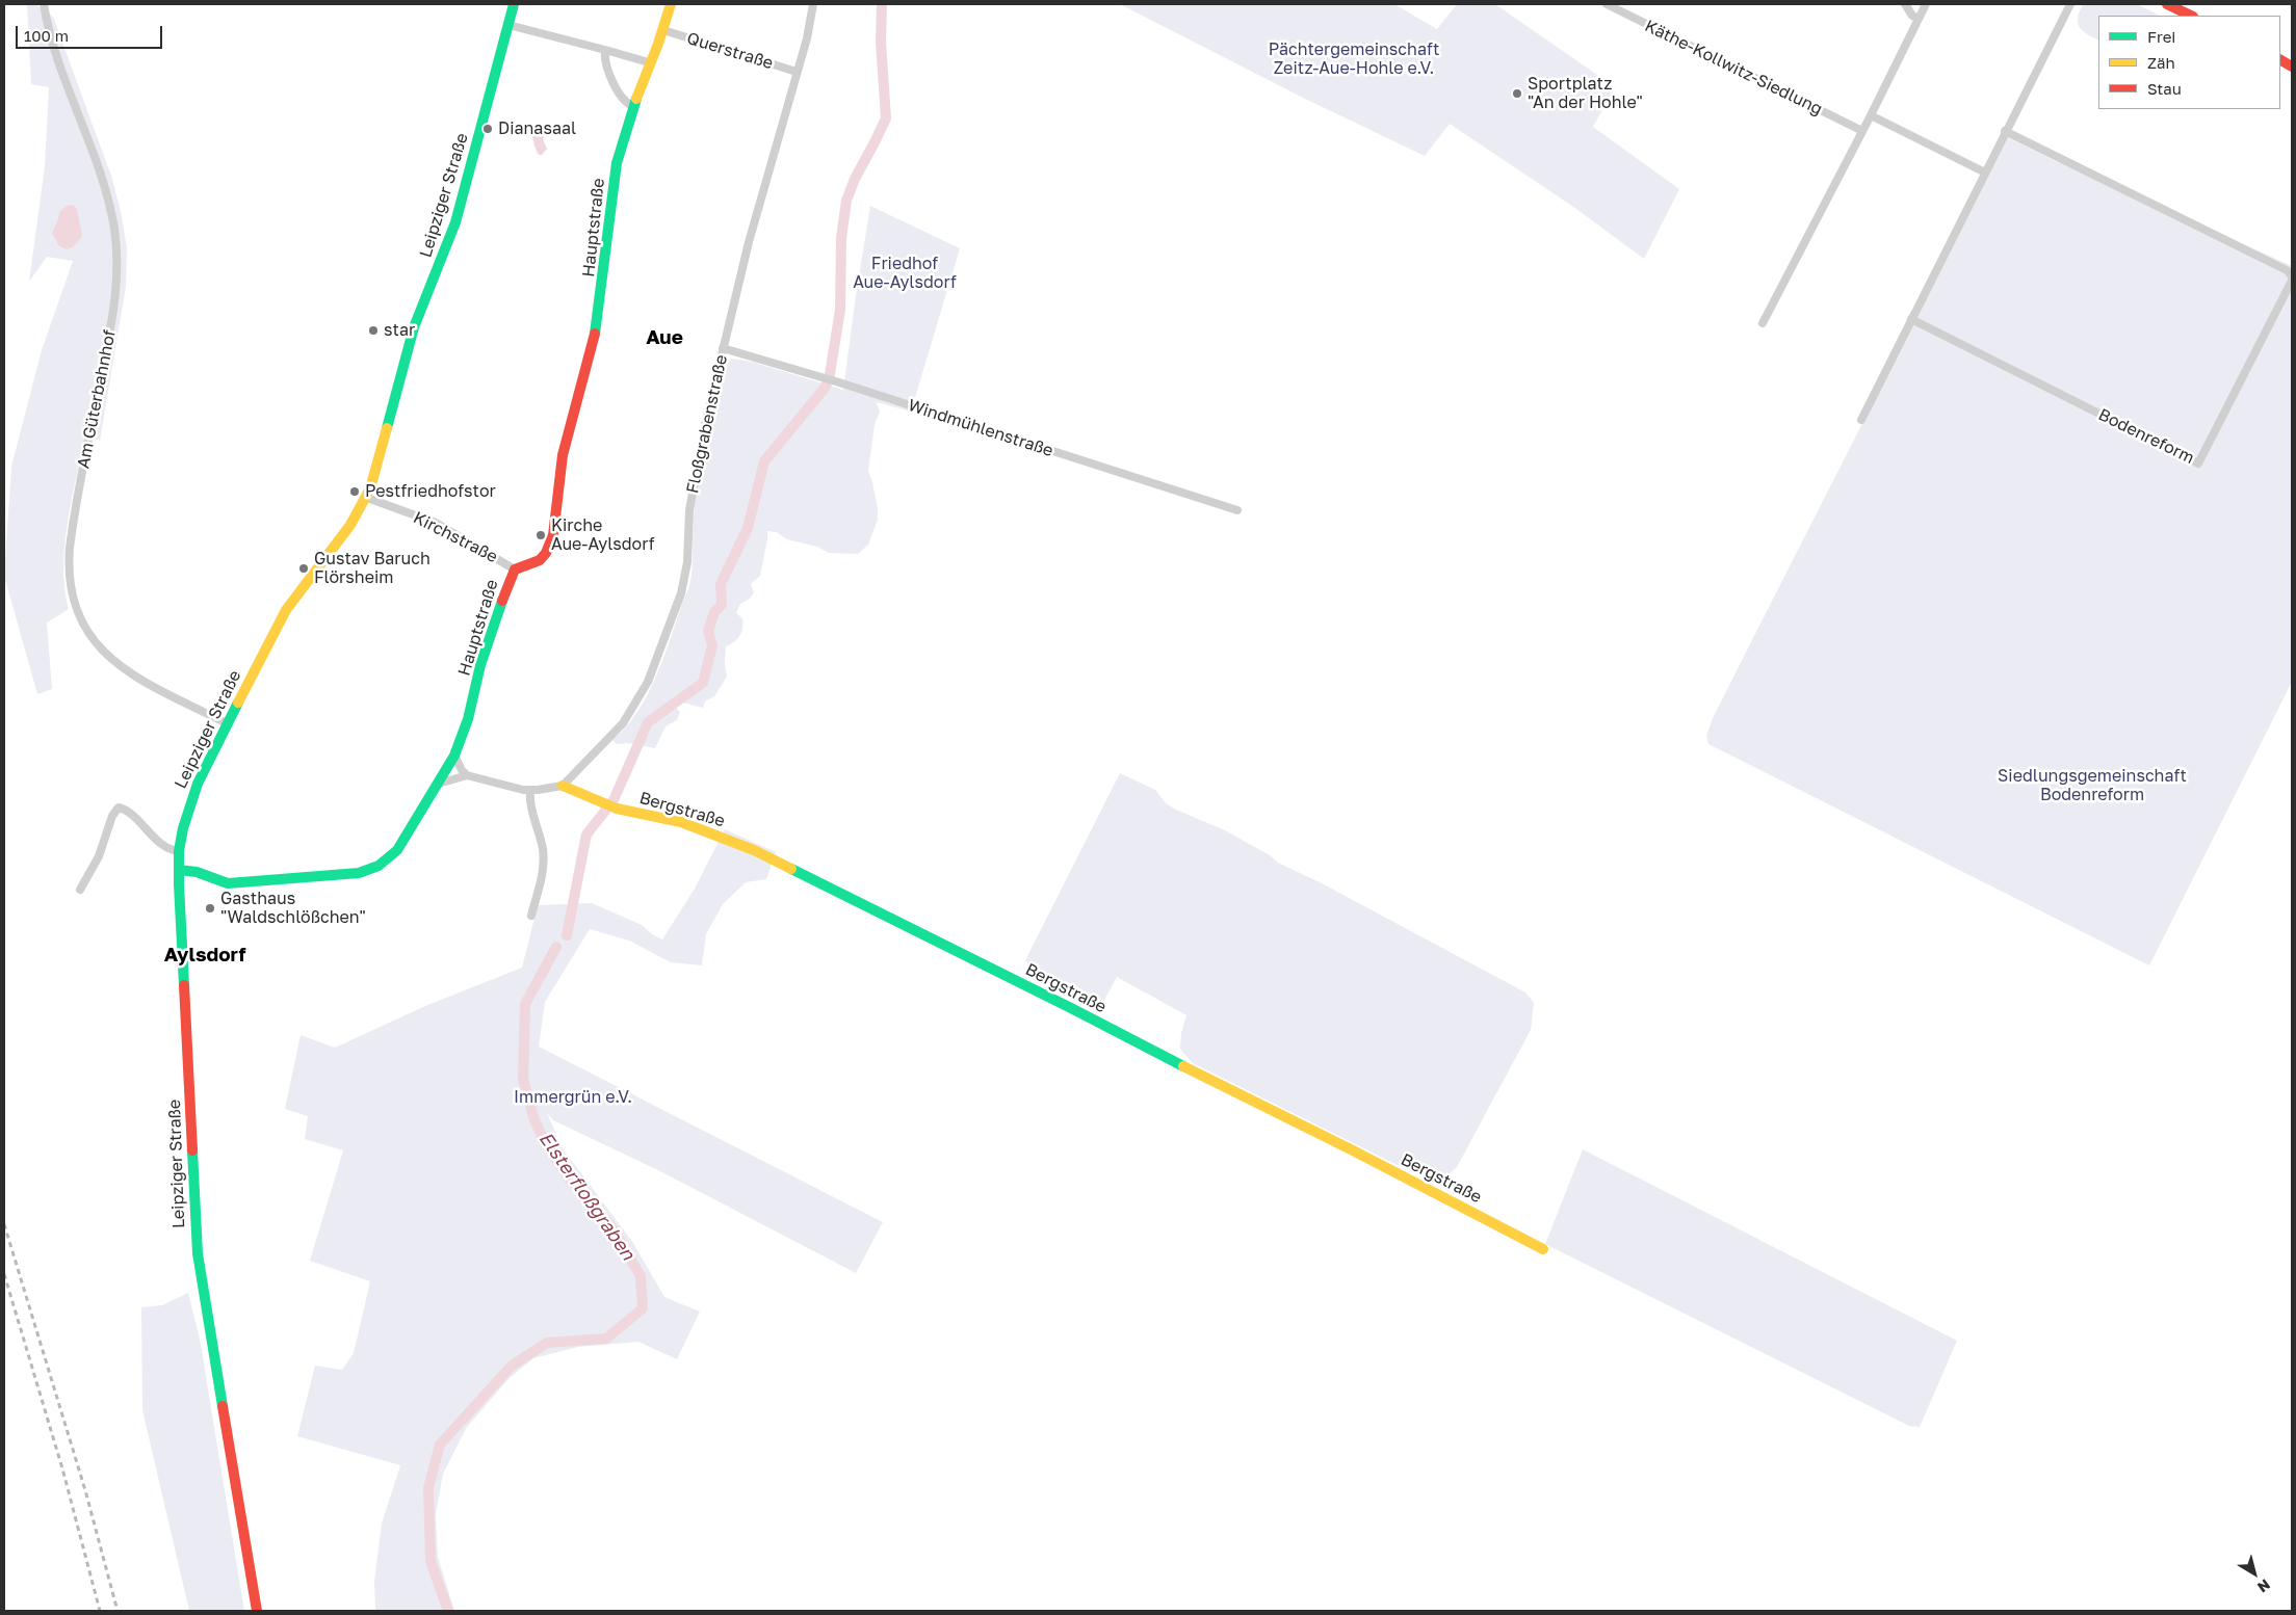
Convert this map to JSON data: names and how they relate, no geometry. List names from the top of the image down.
{
  "streets": {
    "street": [
      "Querstraße",
      "Käthe-Kollwitz-Siedlung",
      "Leipziger Straße",
      "Hauptstraße",
      "Am Güterbahnhof",
      "Floßgrabenstraße",
      "Windmühlenstraße",
      "Bodenreform",
      "Kirchstraße",
      "Bergstraße"
    ]
  },
  "crossings": [
    ["Querstraße", "Hauptstraße"],
    ["Querstraße", "Floßgrabenstraße"],
    ["Leipziger Straße", "Hauptstraße"],
    ["Leipziger Straße", "Am Güterbahnhof"],
    ["Leipziger Straße", "Kirchstraße"],
    ["Hauptstraße", "Kirchstraße"],
    ["Floßgrabenstraße", "Windmühlenstraße"],
    ["Floßgrabenstraße", "Bergstraße"]
  ],
  "districts": ["Aue", "Aylsdorf"],
  "water": ["Elsterfloßgraben"],
  "parks": [
    "Pächtergemeinschaft Zeitz-Aue-Hohle e.V.",
    "Friedhof Aue-Aylsdorf",
    "Siedlungsgemeinschaft Bodenreform",
    "Immergrün e.V."
  ],
  "places": [
    "Sportplatz \"An der Hohle\"",
    "Dianasaal",
    "star",
    "Pestfriedhofstor",
    "Kirche Aue-Aylsdorf",
    "Gustav Baruch Flörsheim",
    "Gasthaus \"Waldschlößchen\""
  ],
  "legend": ["Frei", "Zäh", "Stau"],
  "scale_bar": "100 m",
  "north": "bottom right"
}
